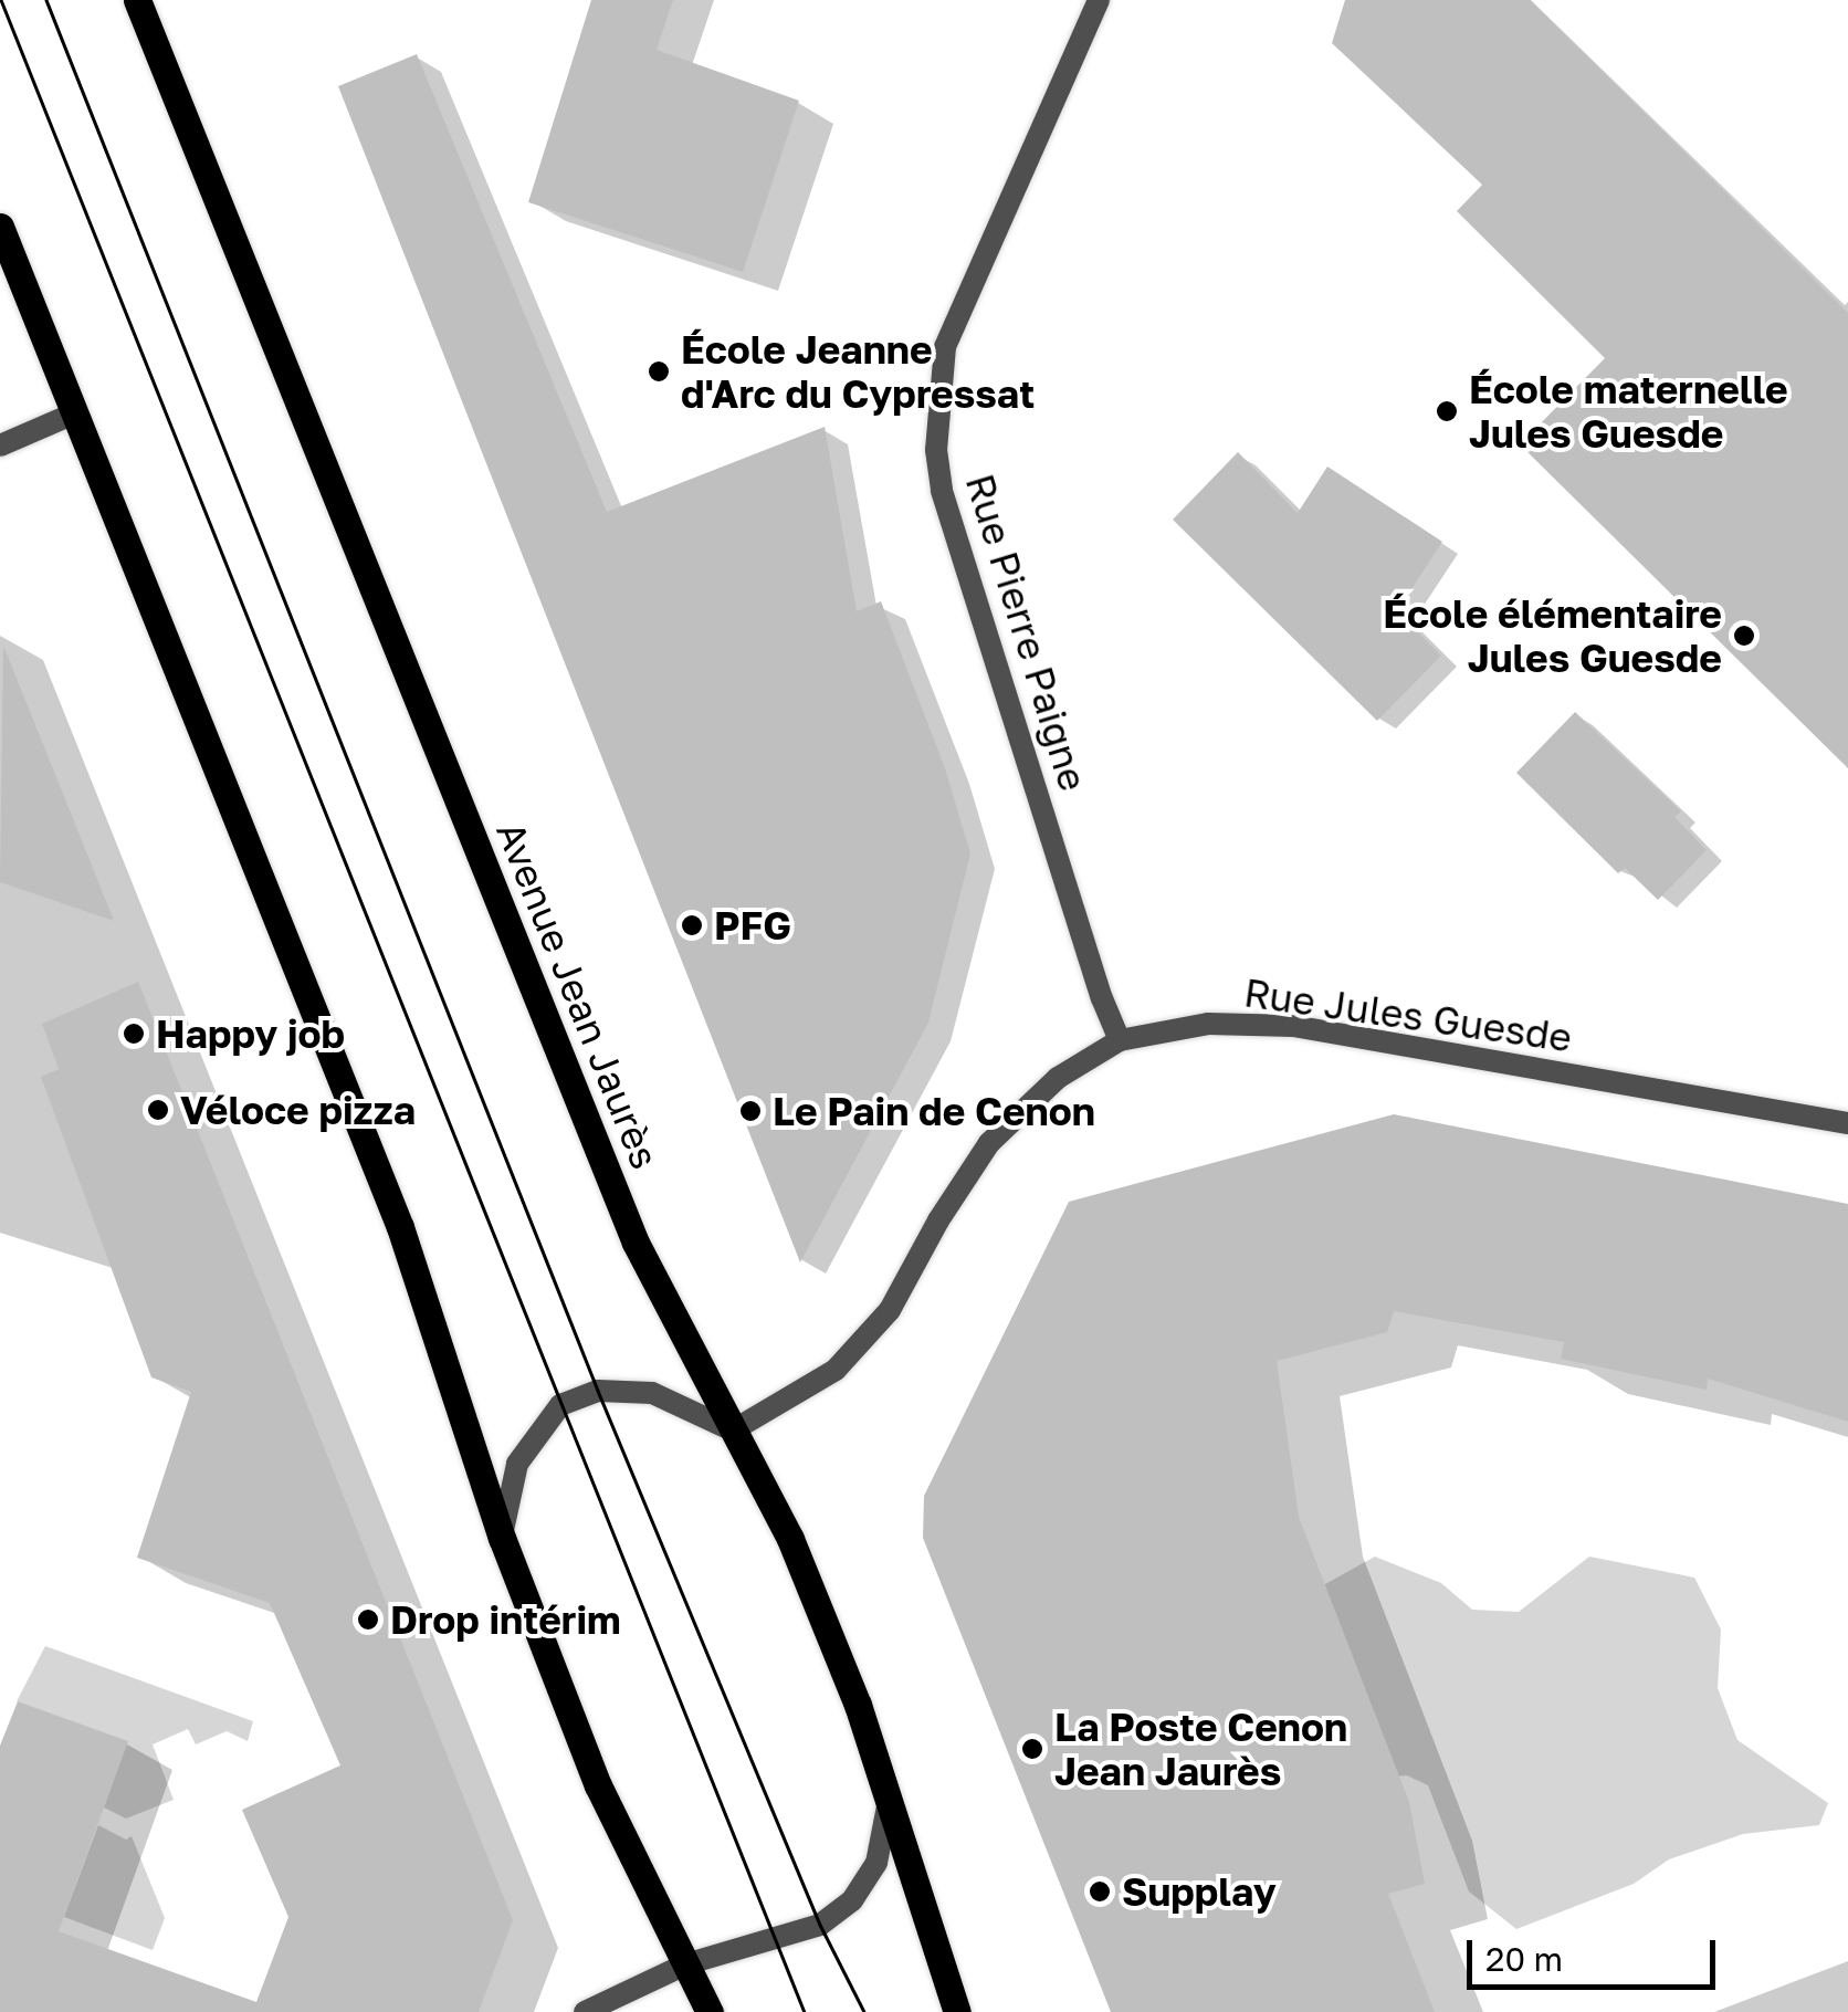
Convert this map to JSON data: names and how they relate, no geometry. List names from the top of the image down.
{
  "streets": {
    "main road": ["Avenue Jean Jaurès"],
    "street": ["Rue Pierre Paigne", "Rue Jules Guesde"]
  },
  "crossings": [
    ["Rue Pierre Paigne", "Rue Jules Guesde"],
    ["Avenue Jean Jaurès", "Rue Jules Guesde"]
  ],
  "places": [
    "École Jeanne d'Arc du Cypressat",
    "École maternelle Jules Guesde",
    "École élémentaire Jules Guesde",
    "PFG",
    "Happy job",
    "Véloce pizza",
    "Le Pain de Cenon",
    "Drop intérim",
    "La Poste Cenon Jean Jaurès",
    "Supplay"
  ],
  "scale_bar": "20 m"
}
